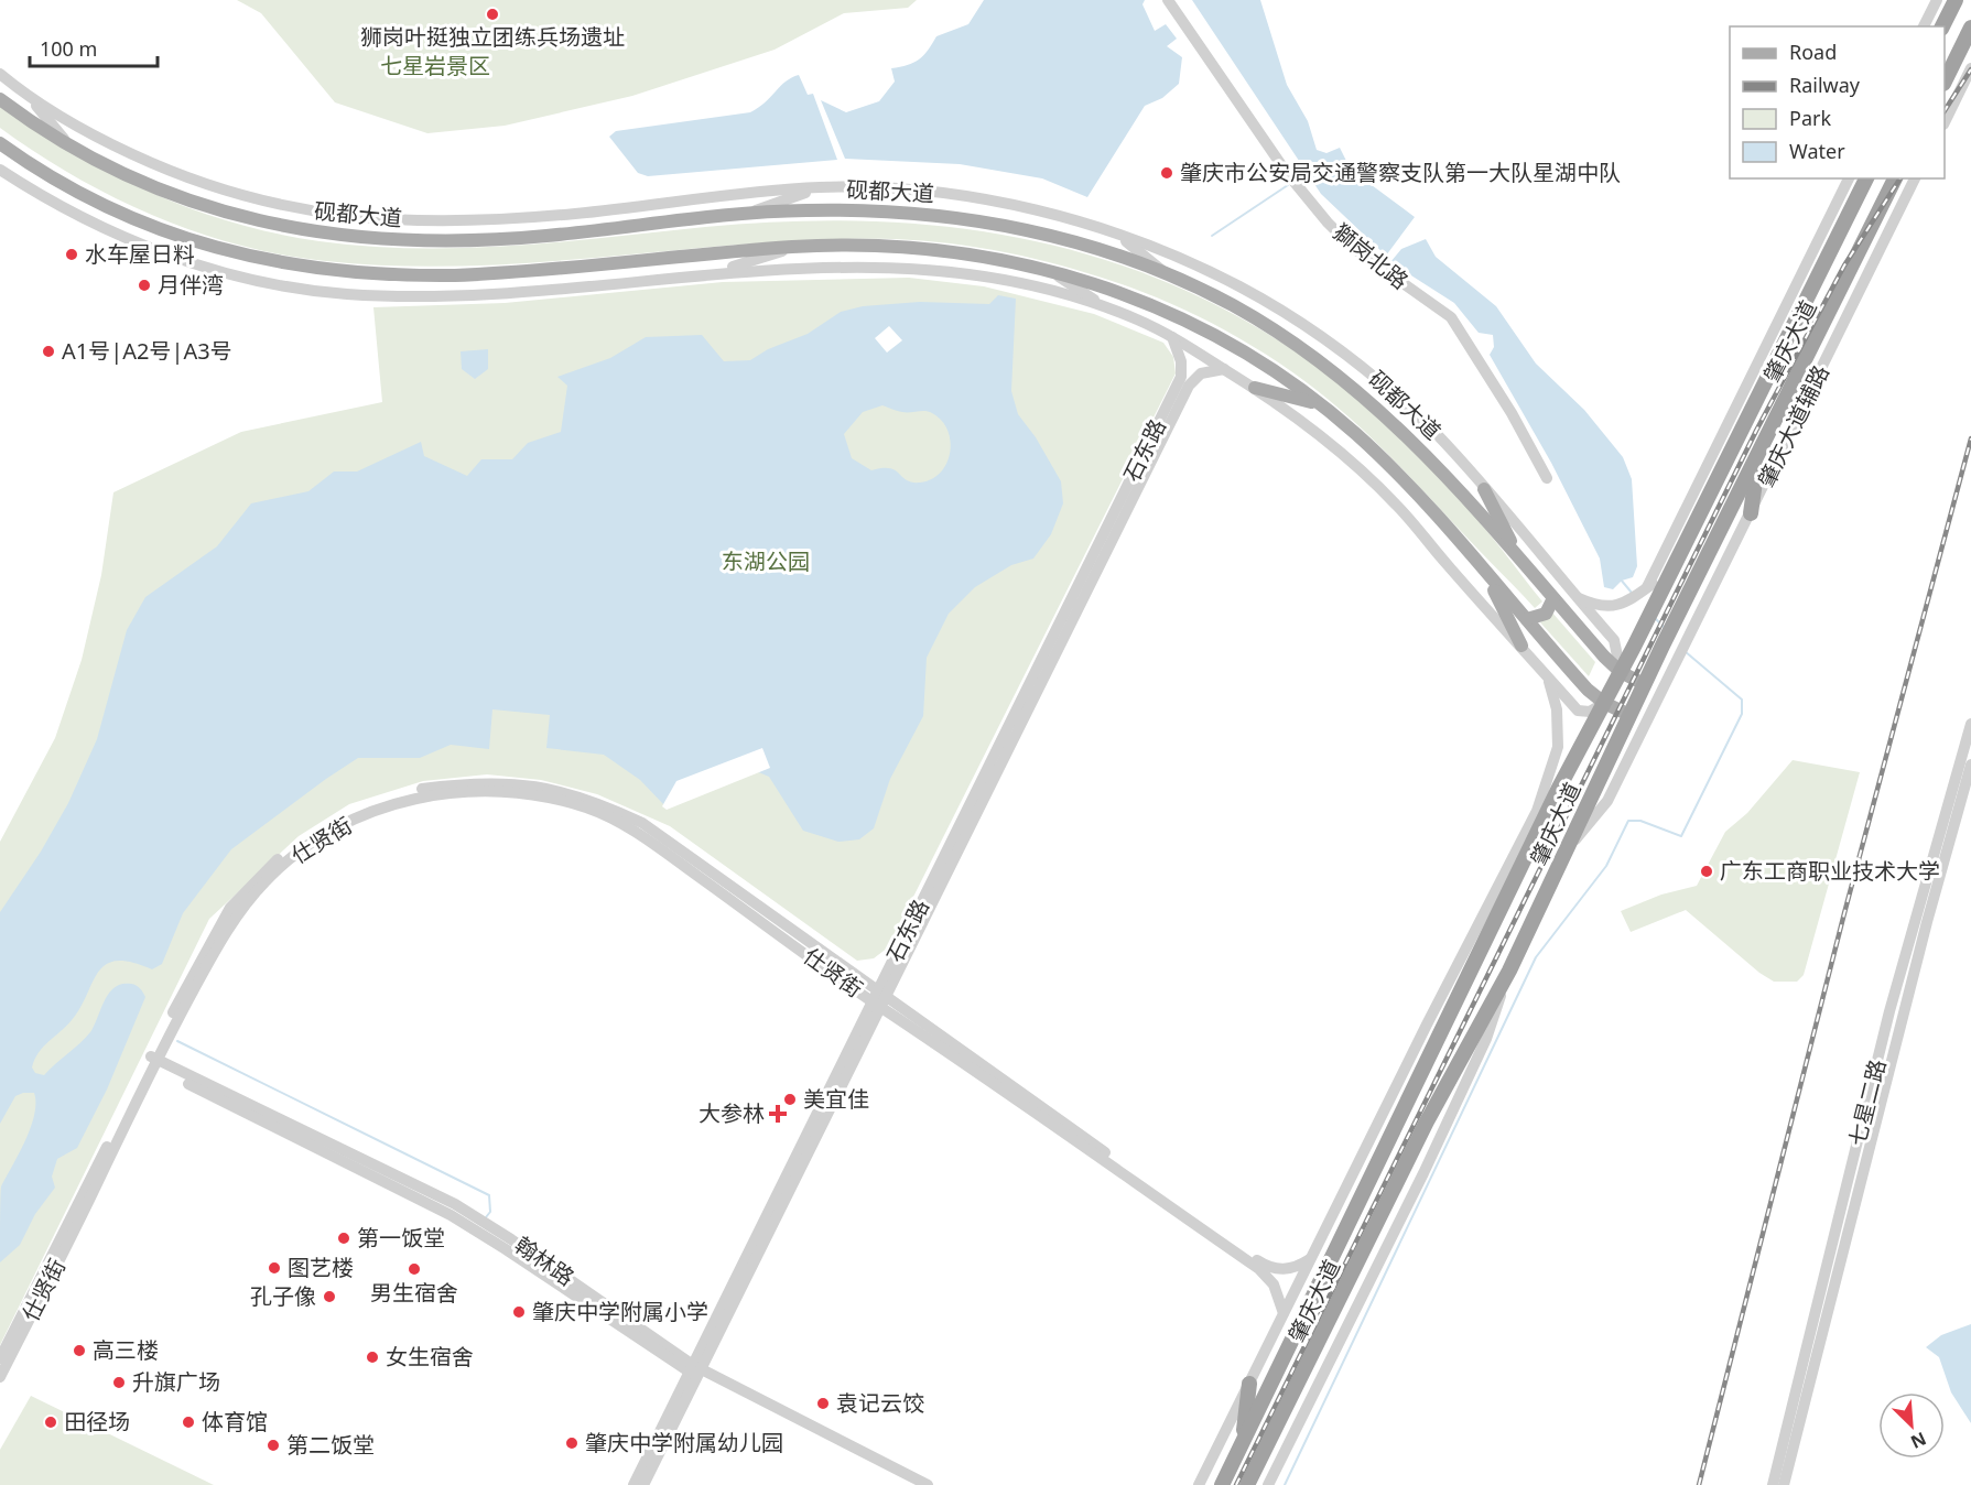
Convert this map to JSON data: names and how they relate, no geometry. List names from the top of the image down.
{
  "streets": {
    "highway": ["肇庆大道"],
    "main road": ["砚都大道"],
    "street": [
      "獅岗北路",
      "肇庆大道辅路",
      "石东路",
      "仕贤街",
      "七星二路",
      "翰林路"
    ]
  },
  "crossings": [
    ["砚都大道", "肇庆大道"],
    ["肇庆大道", "肇庆大道辅路"],
    ["石东路", "仕贤街"],
    ["石东路", "翰林路"],
    ["仕贤街", "翰林路"]
  ],
  "parks": ["七星岩景区", "东湖公园"],
  "places": {
    "other": [
      "狮岗叶挺独立团练兵场遗址",
      "肇庆市公安局交通警察支队第一大队星湖中队",
      "水车屋日料",
      "月伴湾",
      "A1号|A2号|A3号",
      "广东工商职业技术大学",
      "美宜佳",
      "第一饭堂",
      "图艺楼",
      "男生宿舍",
      "孔子像",
      "肇庆中学附属小学",
      "高三楼",
      "女生宿舍",
      "升旗广场",
      "袁记云饺",
      "田径场",
      "体育馆",
      "肇庆中学附属幼儿园",
      "第二饭堂"
    ],
    "health": ["大参林"]
  },
  "legend": [
    "Road",
    "Railway",
    "Park",
    "Water"
  ],
  "scale_bar": "100 m",
  "north": "bottom right"
}
